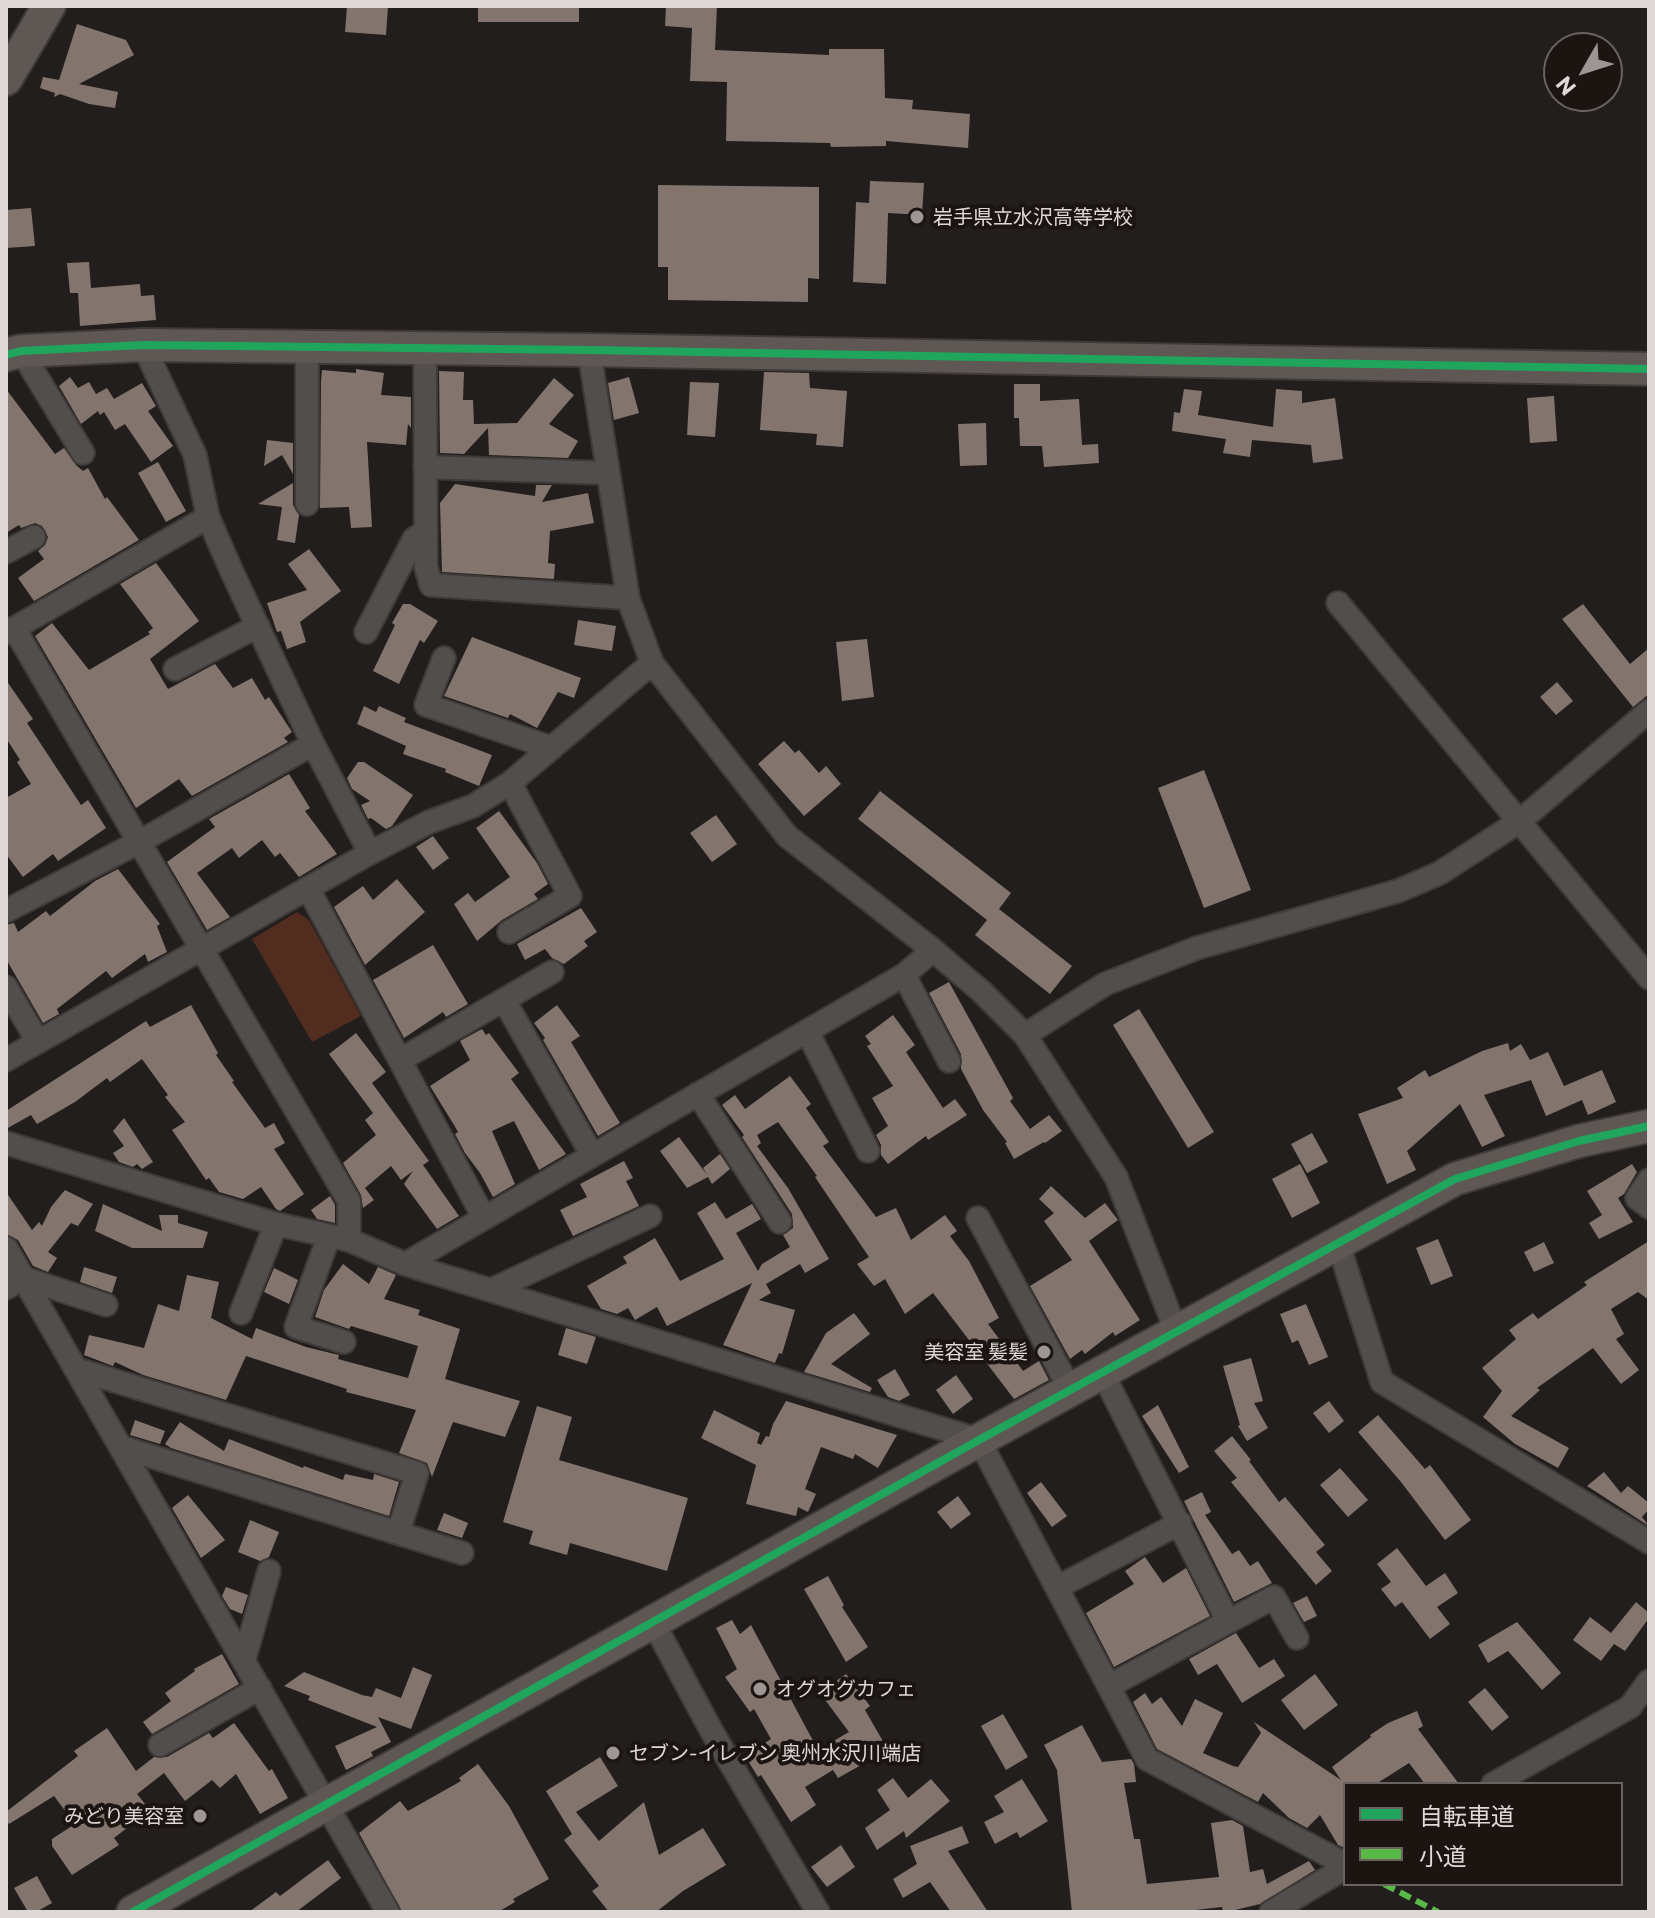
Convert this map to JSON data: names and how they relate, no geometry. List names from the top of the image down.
{
  "places": [
    "岩手県立水沢高等学校",
    "美容室 髪髪",
    "オグオグカフェ",
    "セブン-イレブン 奥州水沢川端店",
    "みどり美容室"
  ],
  "legend": ["自転車道", "小道"],
  "north": "bottom left"
}
